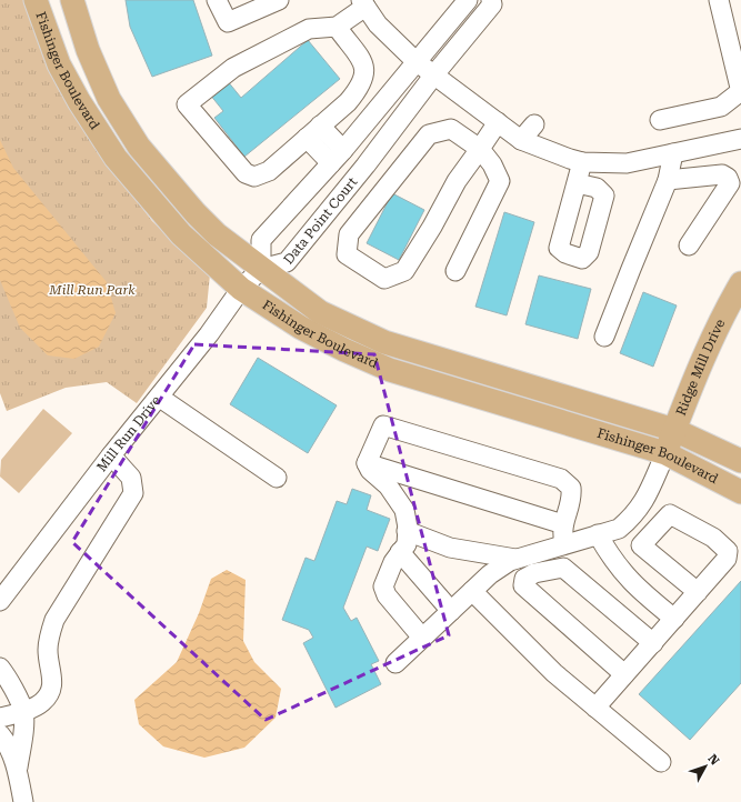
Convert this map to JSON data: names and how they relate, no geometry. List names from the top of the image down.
{
  "streets": {
    "main road": ["Fishinger Boulevard", "Ridge Mill Drive"],
    "street": ["Data Point Court", "Mill Run Drive"]
  },
  "crossings": [
    ["Fishinger Boulevard", "Data Point Court"],
    ["Fishinger Boulevard", "Ridge Mill Drive"],
    ["Fishinger Boulevard", "Mill Run Drive"],
    ["Data Point Court", "Mill Run Drive"]
  ],
  "parks": ["Mill Run Park"],
  "north": "top right"
}
